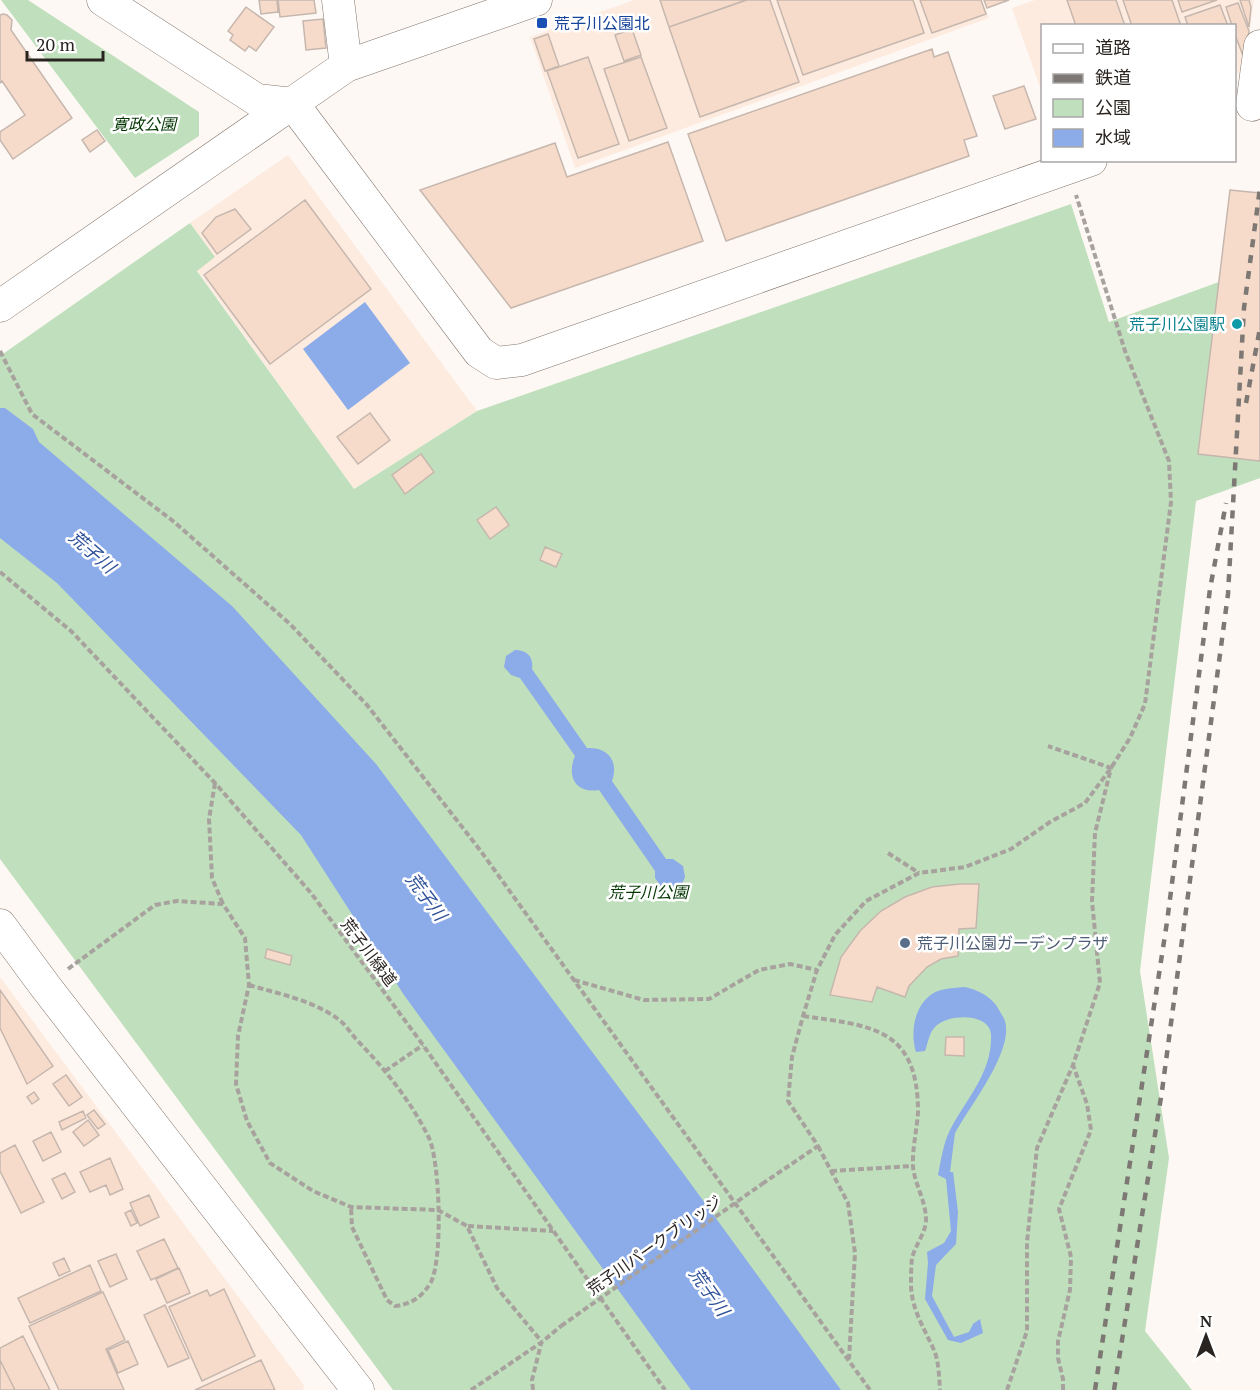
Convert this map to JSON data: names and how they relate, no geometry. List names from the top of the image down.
{
  "streets": {
    "path": ["荒子川緑道", "荒子川パークブリッジ"]
  },
  "water": ["荒子川"],
  "parks": ["寛政公園", "荒子川公園"],
  "places": {
    "transit": ["荒子川公園北"],
    "other": ["荒子川公園駅", "荒子川公園ガーデンプラザ"]
  },
  "legend": [
    "道路",
    "鉄道",
    "公園",
    "水域"
  ],
  "scale_bar": "20 m",
  "north": "top"
}
